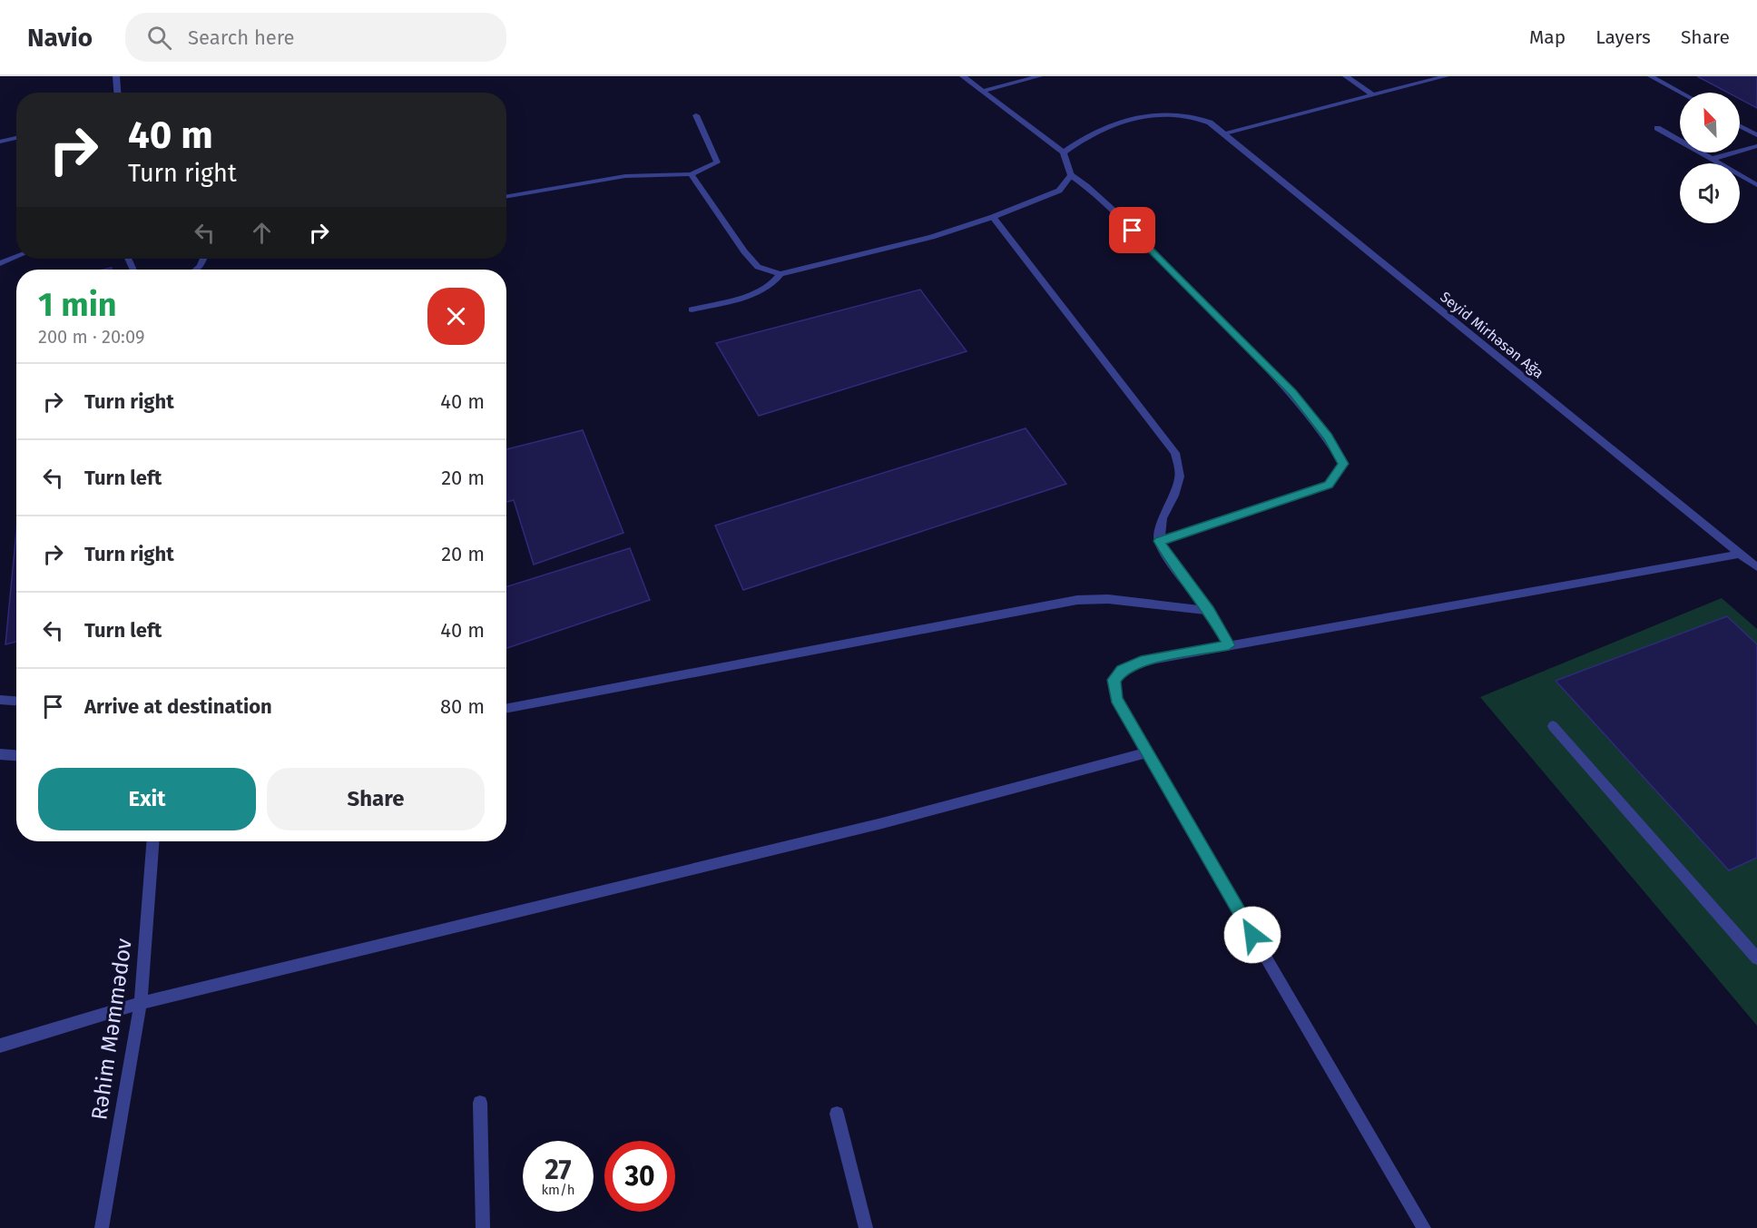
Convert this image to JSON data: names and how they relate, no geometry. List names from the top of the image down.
{
  "streets": {
    "street": ["Seyid Mirhəsən Ağa", "Rəhim Məmmədov"]
  },
  "north": "top left",
  "page": {
    "header": "Navio",
    "search": "Search here",
    "nav": ["Map", "Layers", "Share"],
    "turn": ["40 m", "Turn right"],
    "heading": ["1 min", "200 m · 20:09"],
    "list": [
      {
        "name": "Turn right",
        "value": "40 m"
      },
      {
        "name": "Turn left",
        "value": "20 m"
      },
      {
        "name": "Turn right",
        "value": "20 m"
      },
      {
        "name": "Turn left",
        "value": "40 m"
      },
      {
        "name": "Arrive at destination",
        "value": "80 m"
      }
    ],
    "buttons": ["Exit", "Share"],
    "speed": "27 km/h",
    "limit": "30"
  }
}
